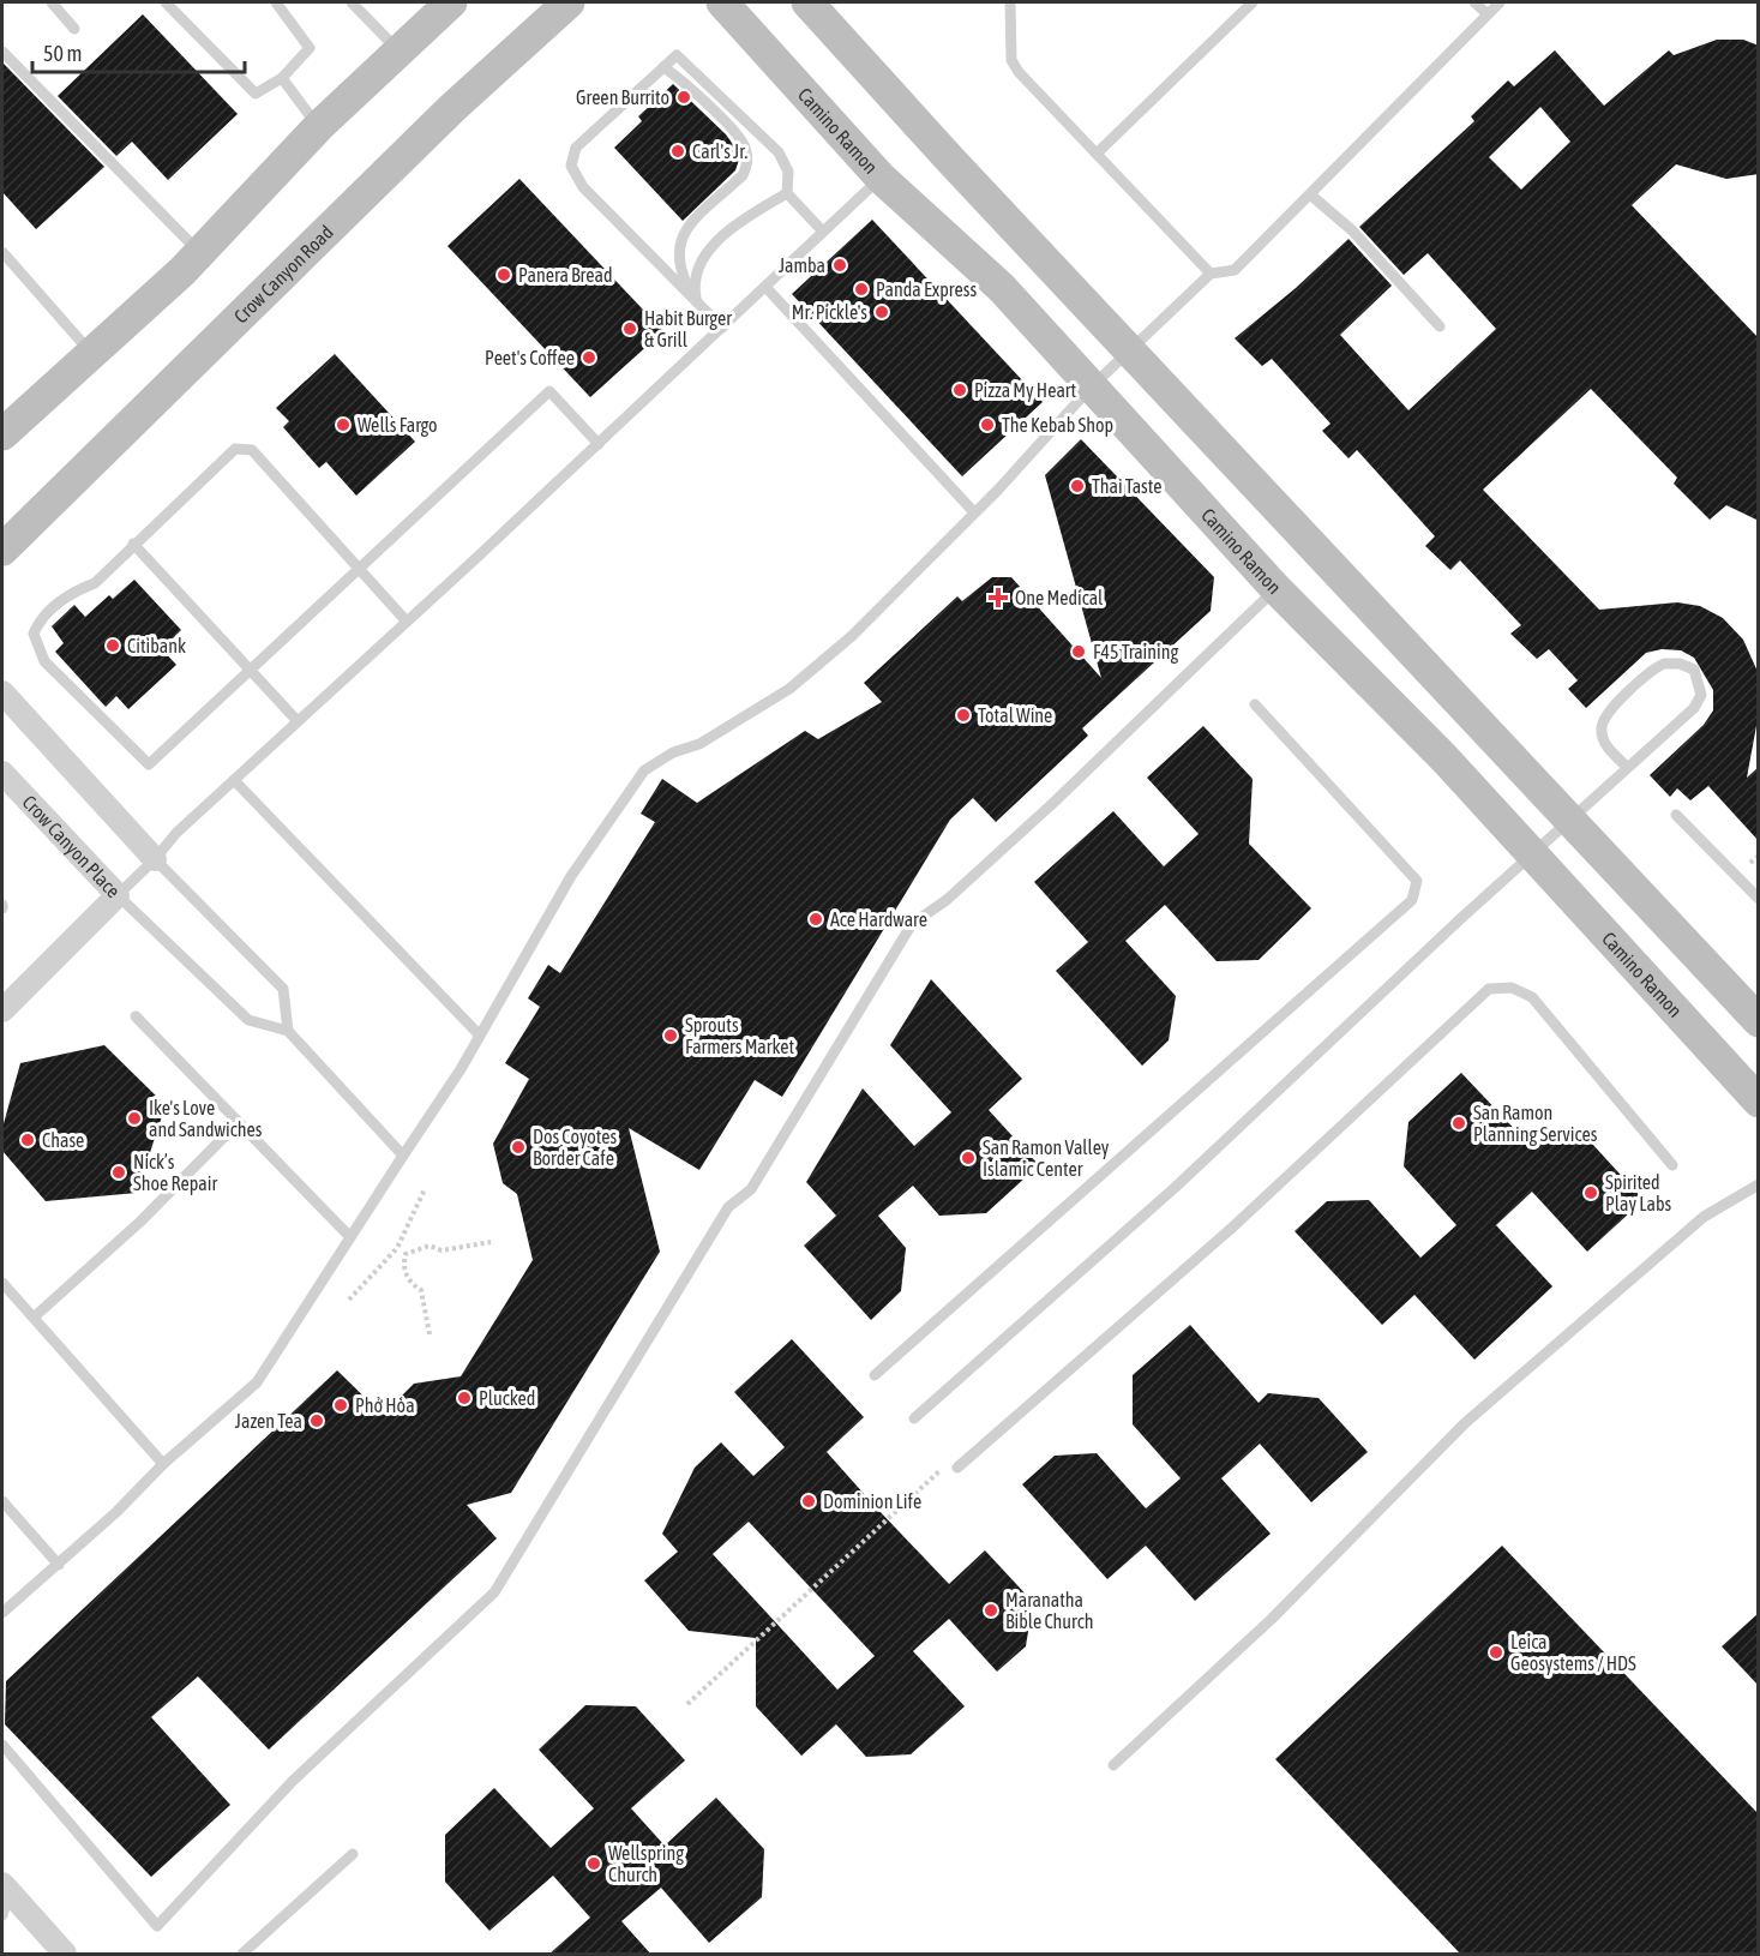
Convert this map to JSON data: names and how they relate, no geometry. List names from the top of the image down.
{
  "streets": {
    "street": ["Camino Ramon", "Crow Canyon Road", "Crow Canyon Place"]
  },
  "places": {
    "other": [
      "Green Burrito",
      "Carl's Jr.",
      "Jamba",
      "Panera Bread",
      "Panda Express",
      "Mr. Pickle's",
      "Habit Burger & Grill",
      "Peet's Coffee",
      "Pizza My Heart",
      "Wells Fargo",
      "The Kebab Shop",
      "Thai Taste",
      "Citibank",
      "F45 Training",
      "Total Wine",
      "Ace Hardware",
      "Sprouts Farmers Market",
      "Ike's Love and Sandwiches",
      "San Ramon Planning Services",
      "Chase",
      "Dos Coyotes Border Cafe",
      "San Ramon Valley Islamic Center",
      "Nick’s Shoe Repair",
      "Spirited Play Labs",
      "Plucked",
      "Phở Hòa",
      "Jazen Tea",
      "Dominion Life",
      "Maranatha Bible Church",
      "Leica Geosystems / HDS",
      "Wellspring Church"
    ],
    "health": ["One Medical"]
  },
  "scale_bar": "50 m"
}
